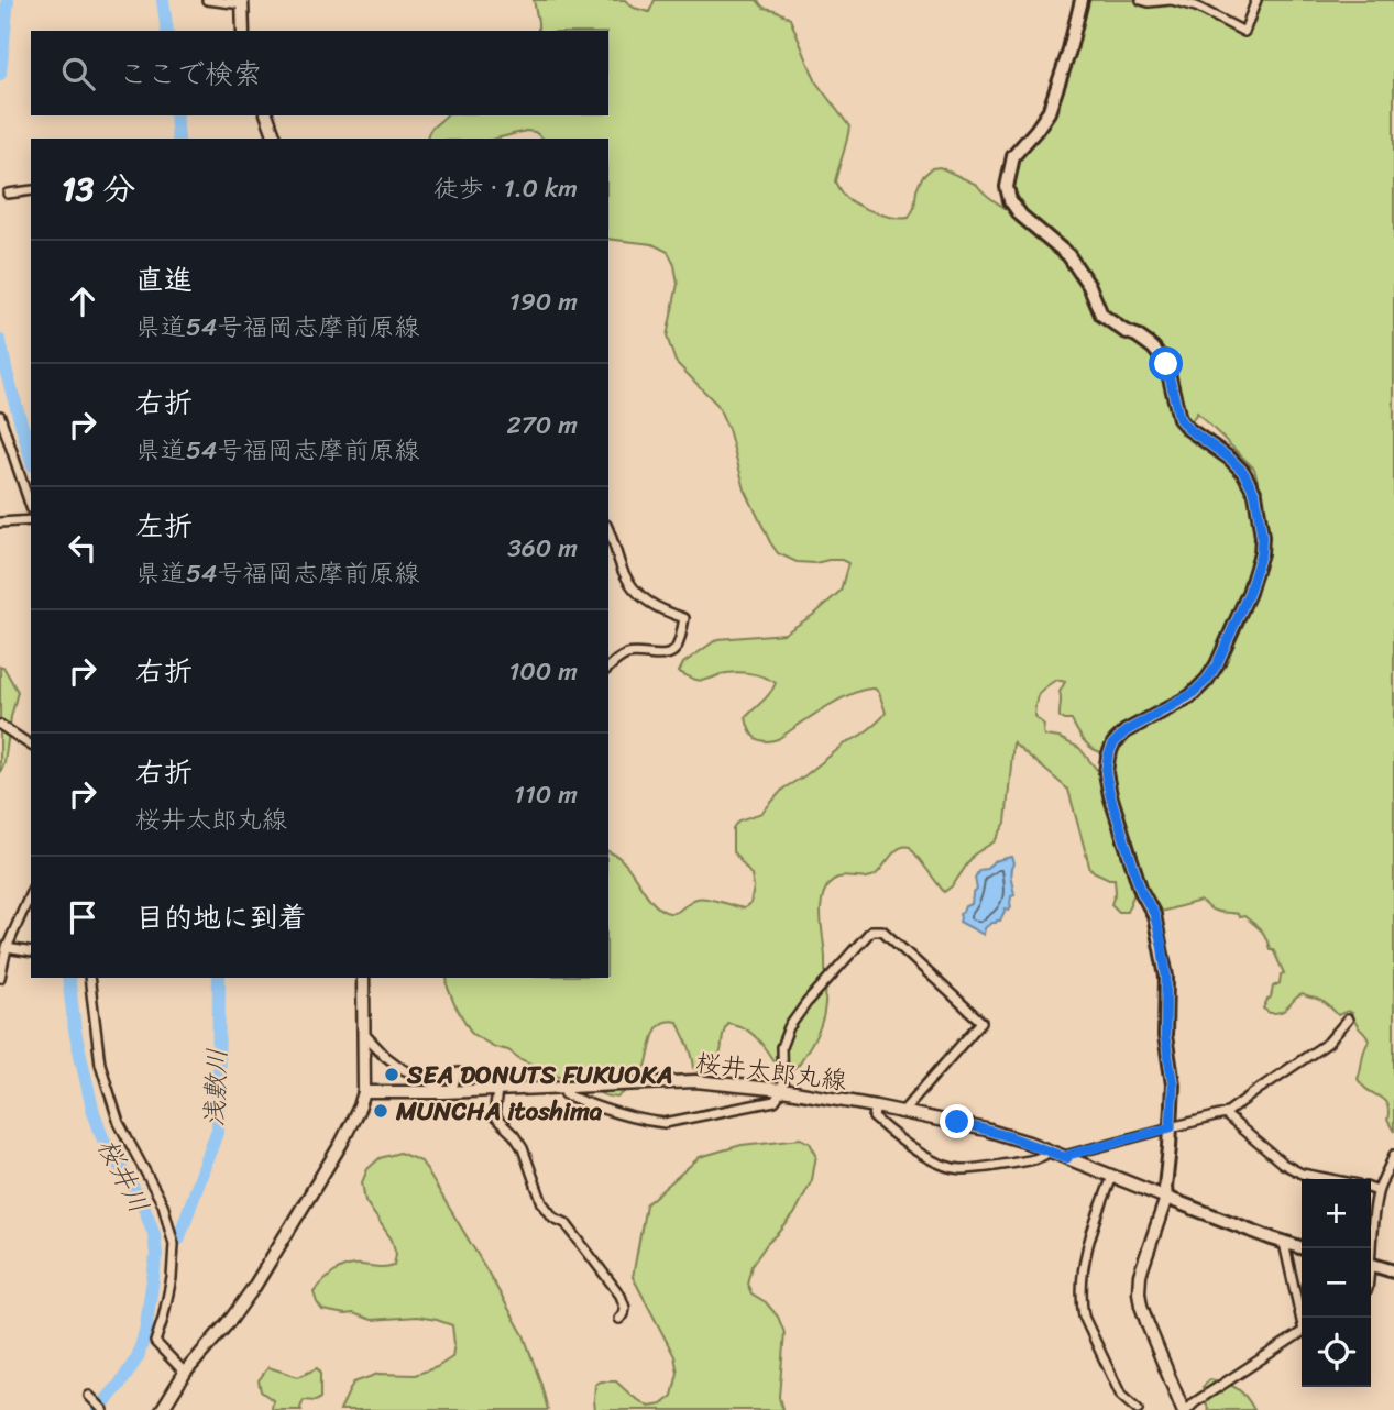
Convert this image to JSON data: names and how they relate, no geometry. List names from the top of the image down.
{
  "streets": {
    "main road": ["桜井太郎丸線"]
  },
  "water": ["浅敷川", "桜井川"],
  "places": ["SEA DONUTS FUKUOKA", "MUNCHA itoshima"],
  "page": {
    "search": "ここで検索",
    "heading": ["13 分", "徒歩 · 1.0 km"],
    "list": [
      ["直進", "県道54号福岡志摩前原線", "190 m"],
      ["右折", "県道54号福岡志摩前原線", "270 m"],
      ["左折", "県道54号福岡志摩前原線", "360 m"],
      ["右折", "100 m"],
      ["右折", "桜井太郎丸線", "110 m"],
      "目的地に到着"
    ],
    "map_buttons": ["+", "−"]
  }
}
